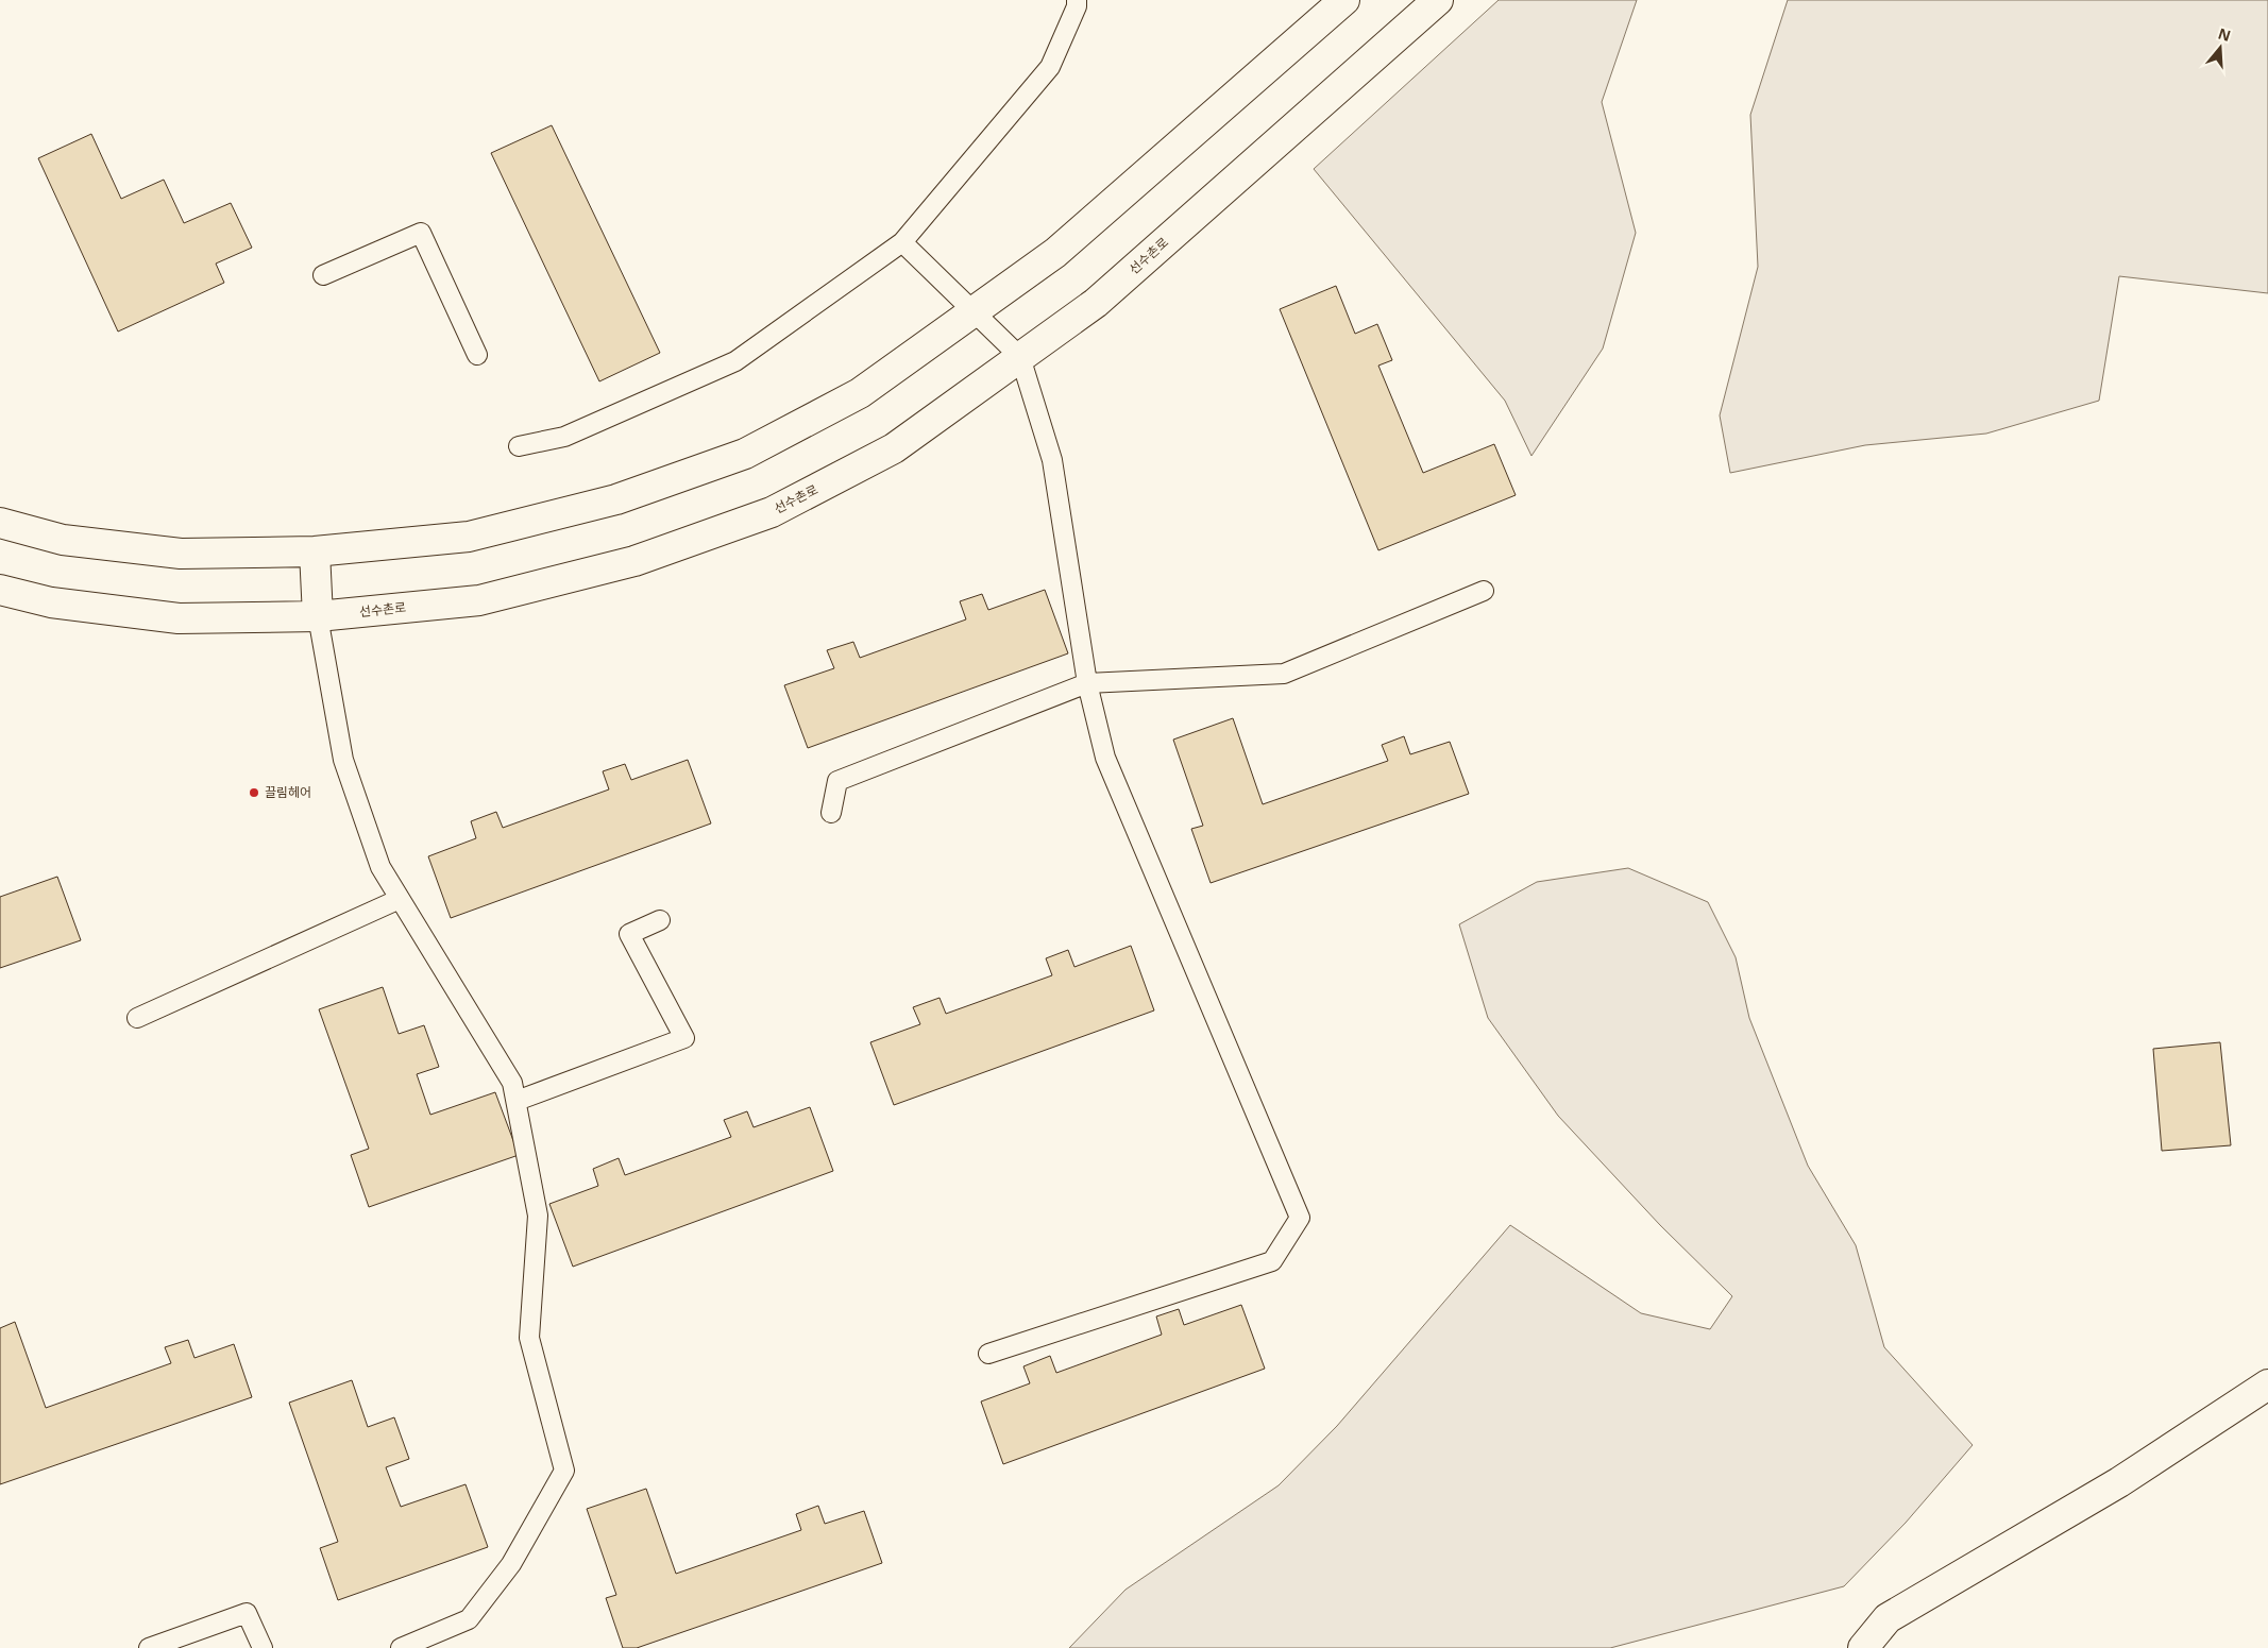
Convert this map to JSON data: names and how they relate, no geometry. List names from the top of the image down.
{
  "streets": {
    "street": ["선수촌로"]
  },
  "places": ["끌림헤어"],
  "north": "top"
}
